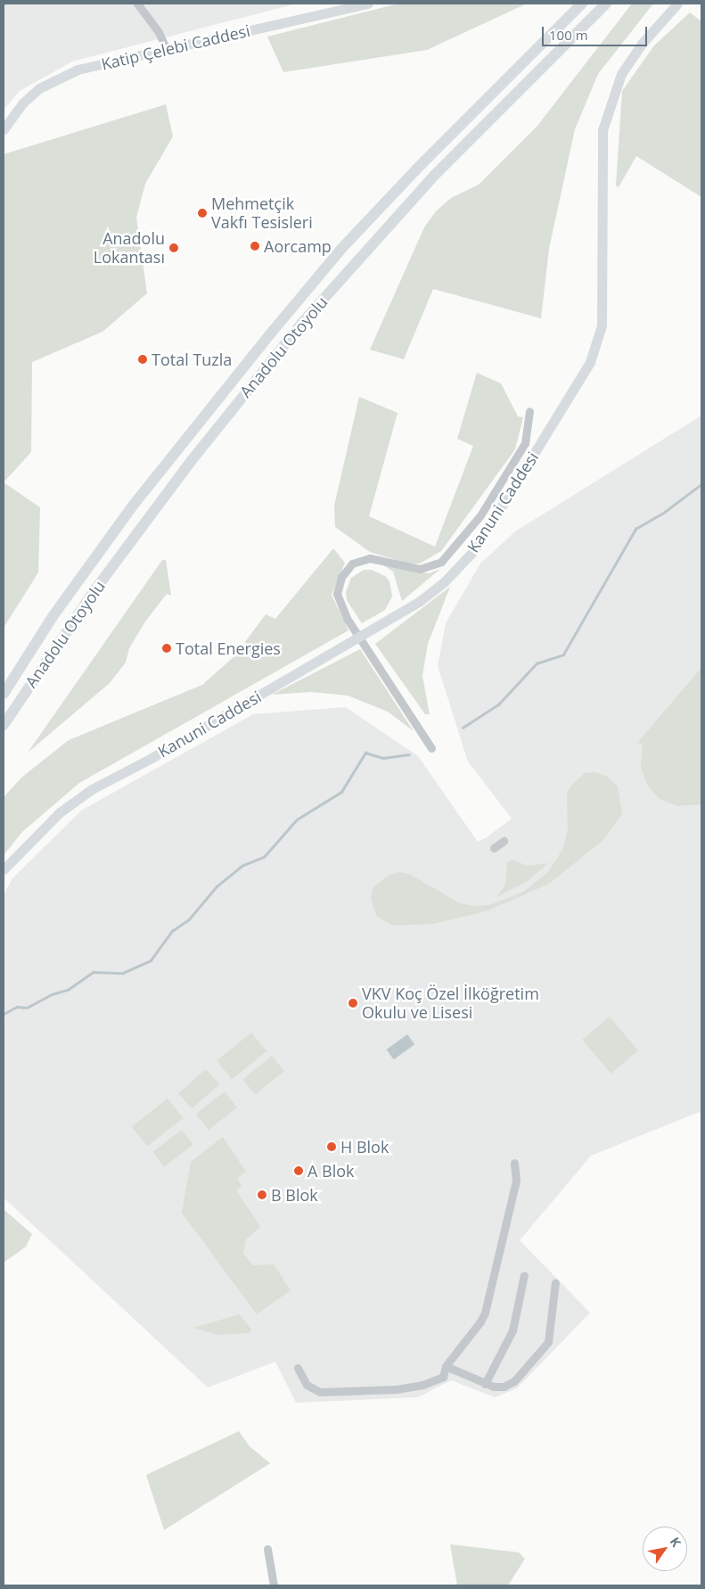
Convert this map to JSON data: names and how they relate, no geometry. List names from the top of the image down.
{
  "streets": {
    "highway": ["Anadolu Otoyolu"],
    "main road": ["Katip Çelebi Caddesi", "Kanuni Caddesi"]
  },
  "places": [
    "Mehmetçik Vakfı Tesisleri",
    "Aorcamp",
    "Anadolu Lokantası",
    "Total Tuzla",
    "Total Energies",
    "VKV Koç Özel İlköğretim Okulu ve Lisesi",
    "H Blok",
    "A Blok",
    "B Blok"
  ],
  "scale_bar": "100 m",
  "north": "top right"
}
